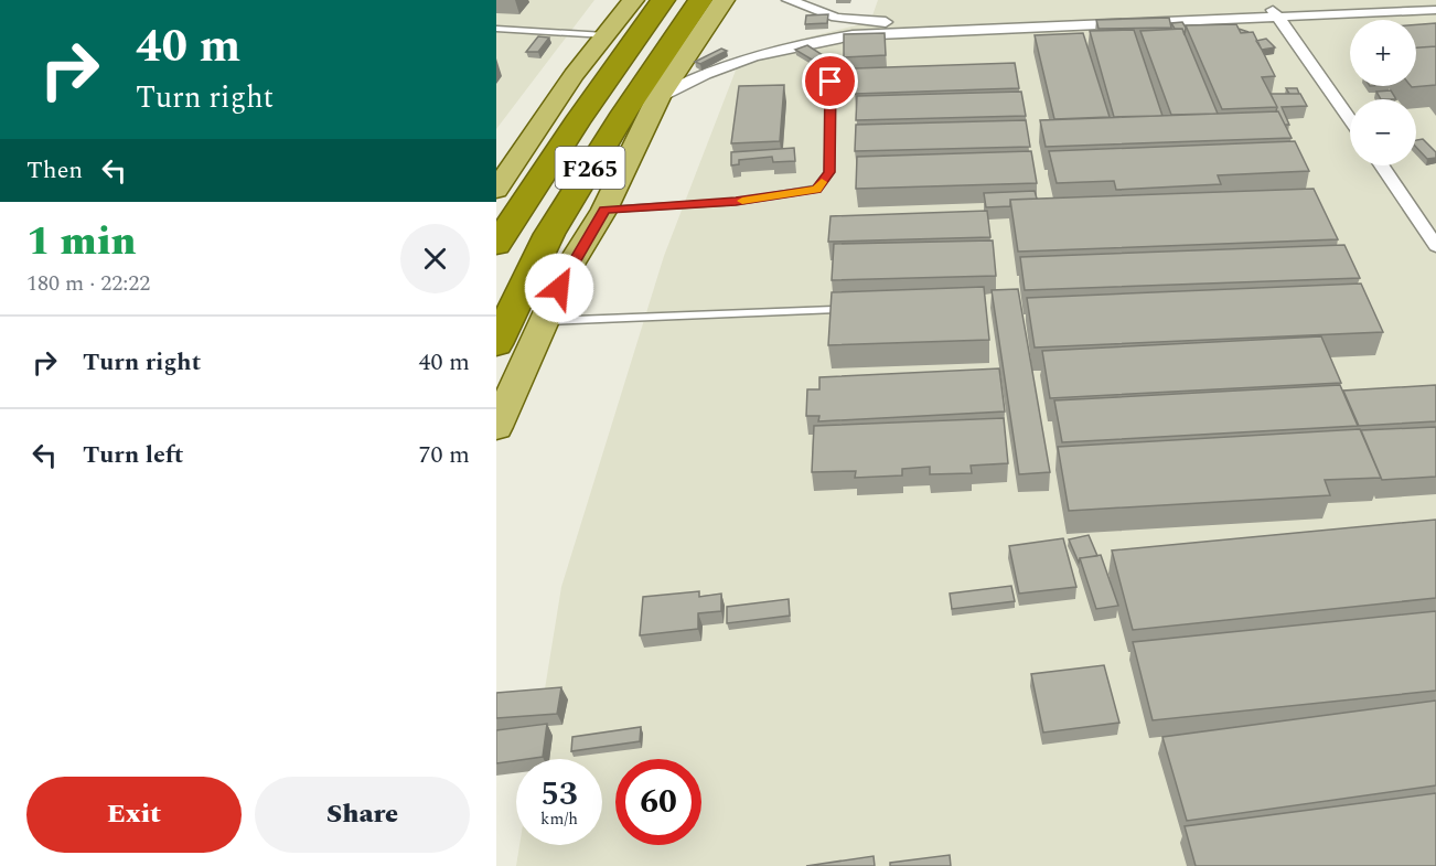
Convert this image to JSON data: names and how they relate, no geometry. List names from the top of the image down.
{
  "streets": {
    "highway": ["F265"]
  },
  "page": {
    "turn": ["40 m", "Turn right"],
    "map_buttons": ["+", "−"],
    "then": "Then",
    "heading": ["1 min", "180 m · 22:22"],
    "list": [
      {
        "name": "Turn right",
        "value": "40 m"
      },
      {
        "name": "Turn left",
        "value": "70 m"
      }
    ],
    "speed": "53 km/h",
    "limit": "60",
    "buttons": ["Exit", "Share"]
  }
}
